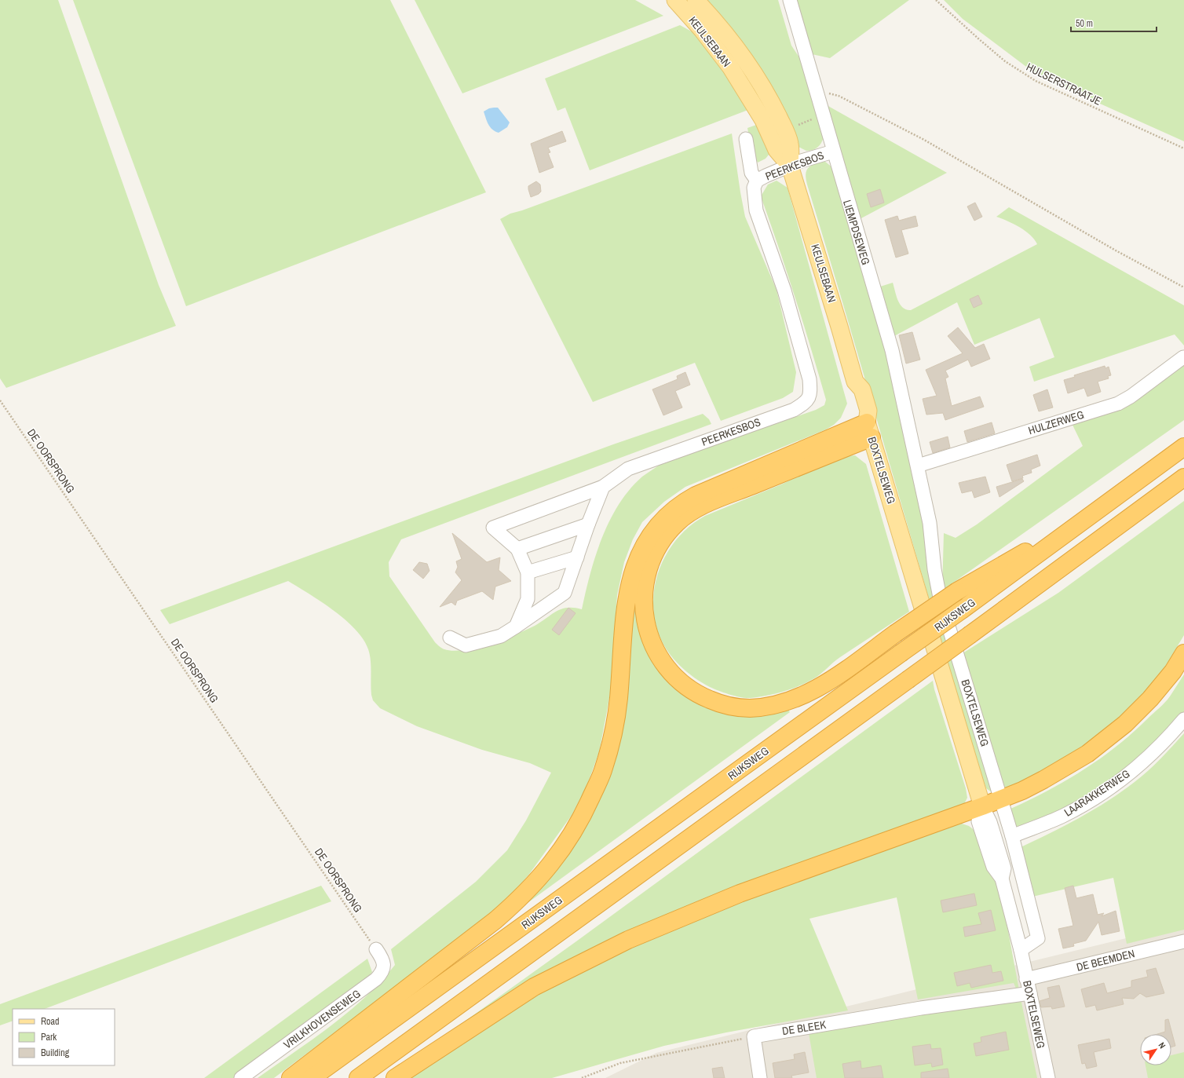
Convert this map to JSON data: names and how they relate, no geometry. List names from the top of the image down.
{
  "streets": {
    "highway": ["RIJKSWEG"],
    "main road": ["KEULSEBAAN", "BOXTELSEWEG"],
    "street": [
      "PEERKESBOS",
      "LIEMPDSEWEG",
      "HULZERWEG",
      "LAARAKKERWEG",
      "DE BEEMDEN",
      "VRILKHOVENSEWEG",
      "DE BLEEK"
    ],
    "path": ["HULSERSTRAATJE", "DE OORSPRONG"]
  },
  "crossings": [
    ["KEULSEBAAN", "PEERKESBOS"],
    ["KEULSEBAAN", "BOXTELSEWEG"],
    ["PEERKESBOS", "LIEMPDSEWEG"],
    ["LIEMPDSEWEG", "HULZERWEG"],
    ["LIEMPDSEWEG", "BOXTELSEWEG"],
    ["HULZERWEG", "BOXTELSEWEG"],
    ["DE OORSPRONG", "VRILKHOVENSEWEG"],
    ["BOXTELSEWEG", "LAARAKKERWEG"],
    ["BOXTELSEWEG", "DE BEEMDEN"],
    ["BOXTELSEWEG", "DE BLEEK"]
  ],
  "legend": ["Road", "Park", "Building"],
  "scale_bar": "50 m",
  "north": "top right"
}
